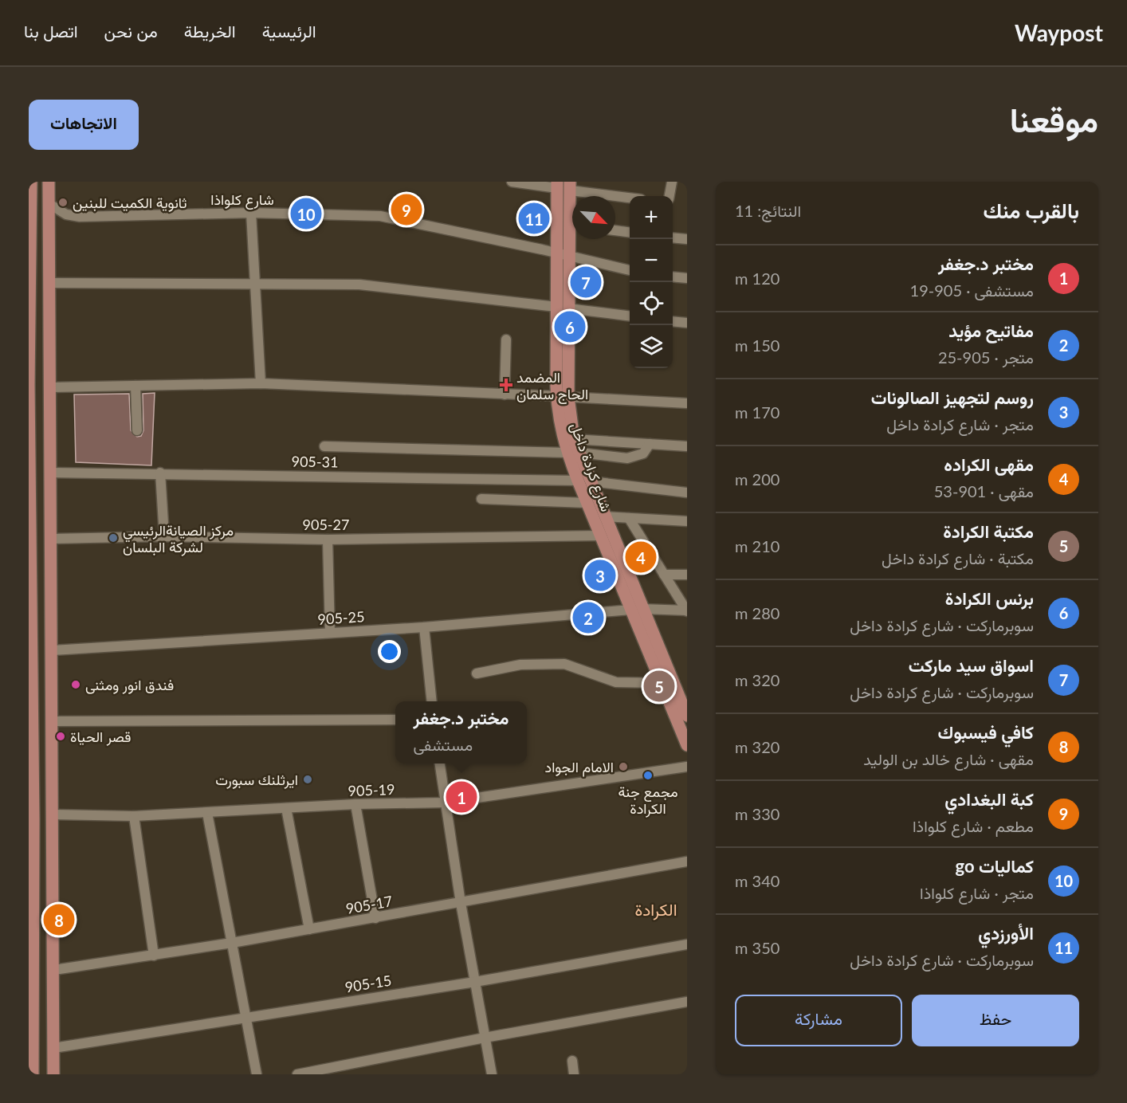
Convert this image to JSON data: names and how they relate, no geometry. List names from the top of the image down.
{
  "streets": {
    "main road": ["شارع كرادة داخل"],
    "street": [
      "شارع كلواذا",
      "905-31",
      "905-27",
      "905-25",
      "905-19",
      "905-17",
      "905-15"
    ]
  },
  "crossings": [
    ["شارع كلواذا", "شارع كرادة داخل"],
    ["905-31", "شارع كرادة داخل"],
    ["شارع كرادة داخل", "905-27"],
    ["شارع كرادة داخل", "905-25"]
  ],
  "districts": ["الكرادة"],
  "places": {
    "other": [
      "ثانوية الكميت للبنين",
      "مركز الصيانةالرئيسي لشركة البلسان",
      "فندق انور ومثنى",
      "قصر الحياة",
      "الامام الجواد",
      "مجمع جنة الكرادة",
      "ايرثلنك سبورت"
    ],
    "health": ["المضمد الحاج سلمان"]
  },
  "north": "bottom right",
  "page": {
    "header": "Waypost",
    "nav": [
      "الرئيسية",
      "الخريطة",
      "من نحن",
      "اتصل بنا"
    ],
    "title": "موقعنا",
    "buttons": [
      "الاتجاهات",
      ["حفظ", "مشاركة"]
    ],
    "heading": ["بالقرب منك", "النتائج: 11"],
    "pins": [
      "9",
      "10",
      "11",
      "7",
      "6",
      "4",
      "3",
      "2",
      "5",
      "1",
      "8"
    ],
    "map_buttons": ["+", "−"],
    "list": [
      {
        "mark": "1",
        "name": "مختبر د.جغفر",
        "note": "مستشفى · 905-19",
        "value": "120 m"
      },
      {
        "mark": "2",
        "name": "مفاتيح مؤيد",
        "note": "متجر · 905-25",
        "value": "150 m"
      },
      {
        "mark": "3",
        "name": "روسم لتجهيز الصالونات",
        "note": "متجر · شارع كرادة داخل",
        "value": "170 m"
      },
      {
        "mark": "4",
        "name": "مقهى الكراده",
        "note": "مقهى · 901-53",
        "value": "200 m"
      },
      {
        "mark": "5",
        "name": "مكتبة الكرادة",
        "note": "مكتبة · شارع كرادة داخل",
        "value": "210 m"
      },
      {
        "mark": "6",
        "name": "برنس الكرادة",
        "note": "سوبرماركت · شارع كرادة داخل",
        "value": "280 m"
      },
      {
        "mark": "7",
        "name": "اسواق سيد ماركت",
        "note": "سوبرماركت · شارع كرادة داخل",
        "value": "320 m"
      },
      {
        "mark": "8",
        "name": "كافي فيسبوك",
        "note": "مقهى · شارع خالد بن الوليد",
        "value": "320 m"
      },
      {
        "mark": "9",
        "name": "كبة البغدادي",
        "note": "مطعم · شارع كلواذا",
        "value": "330 m"
      },
      {
        "mark": "10",
        "name": "كماليات go",
        "note": "متجر · شارع كلواذا",
        "value": "340 m"
      },
      {
        "mark": "11",
        "name": "الأورزدي",
        "note": "سوبرماركت · شارع كرادة داخل",
        "value": "350 m"
      }
    ],
    "popup": ["مختبر د.جغفر", "مستشفى"]
  }
}
